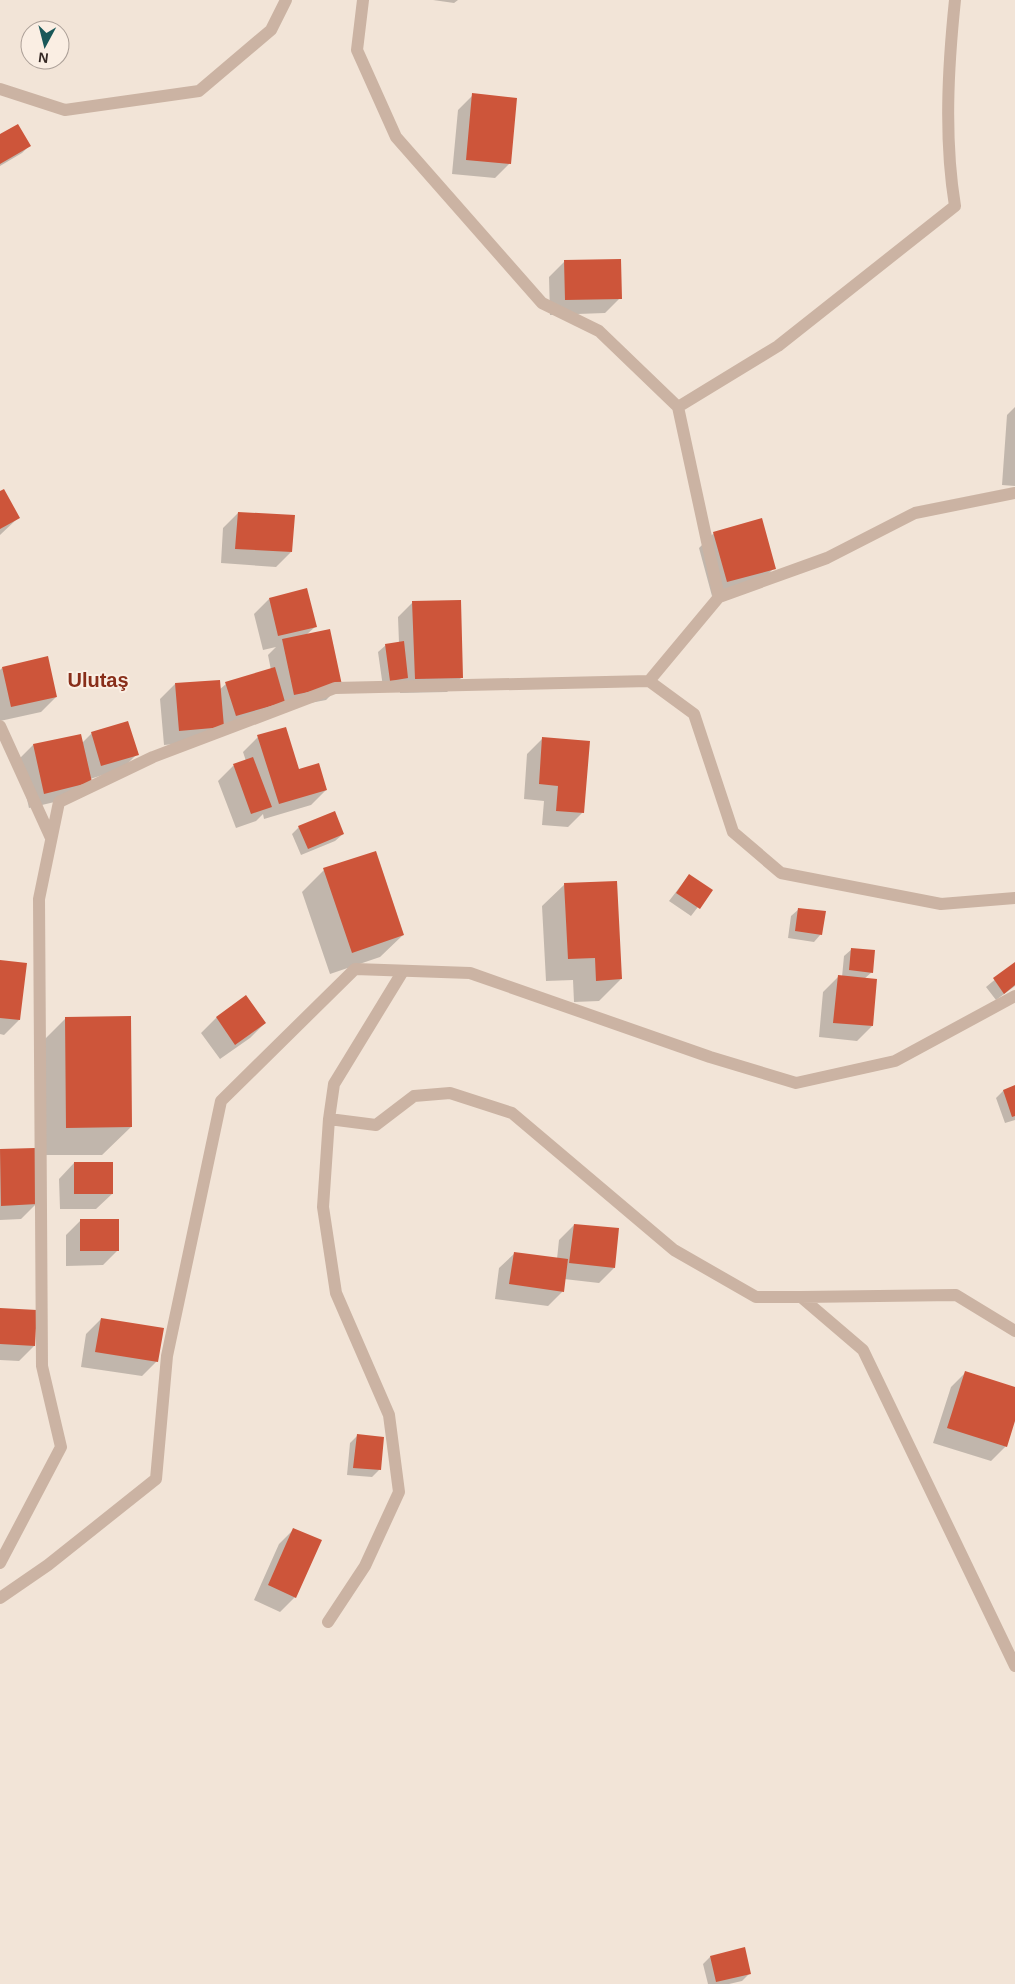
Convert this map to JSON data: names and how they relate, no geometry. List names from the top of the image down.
{
  "districts": ["Ulutaş"],
  "north": "bottom"
}
